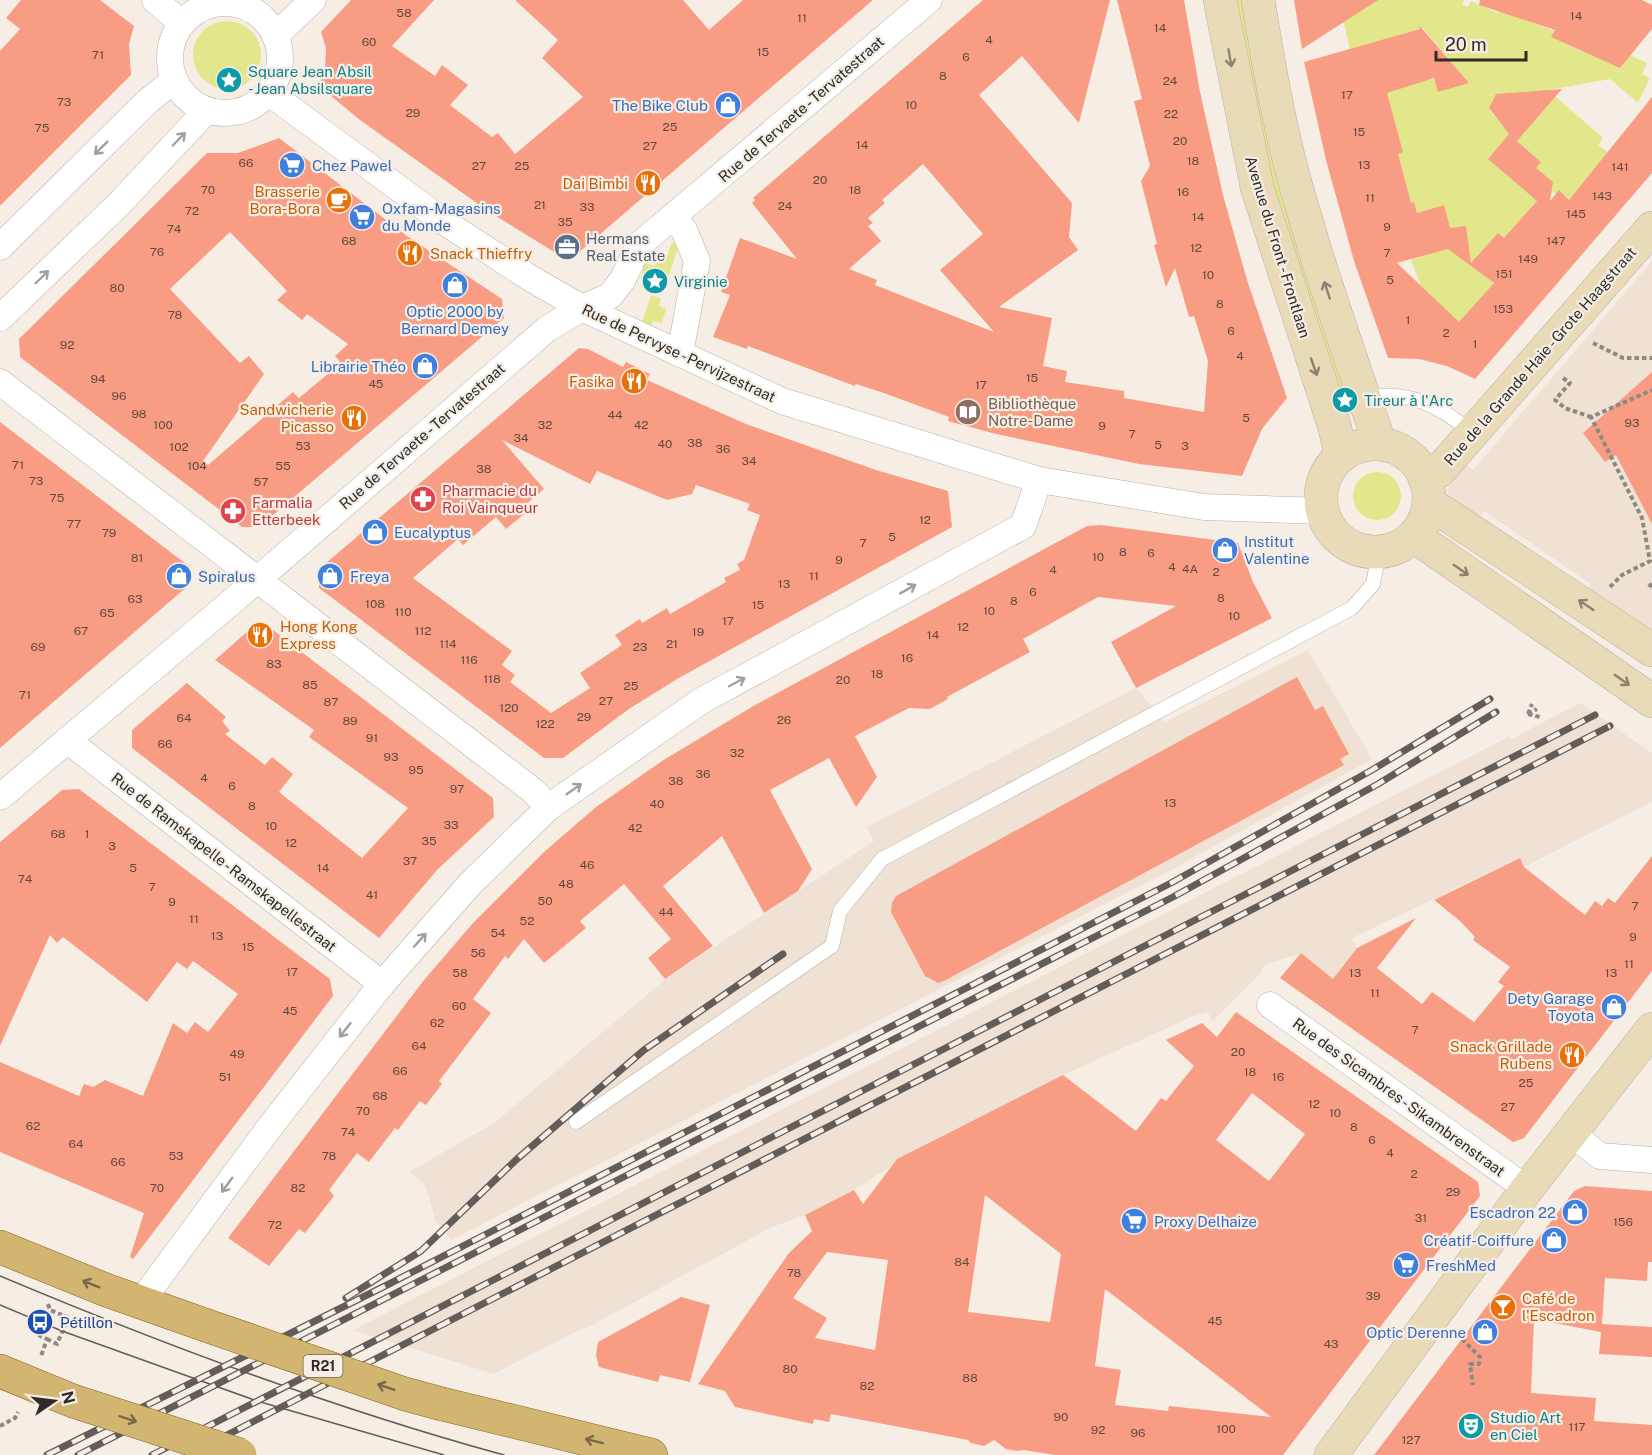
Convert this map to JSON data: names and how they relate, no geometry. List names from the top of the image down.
{
  "streets": {
    "main road": ["R21"],
    "street": [
      "Rue de Tervaete - Tervatestraat",
      "Avenue du Front - Frontlaan",
      "Rue de Pervyse - Pervijzestraat",
      "Rue de la Grande Haie - Grote Haagstraat",
      "Rue de Ramskapelle - Ramskapellestraat",
      "Rue des Sicambres - Sikambrenstraat"
    ]
  },
  "crossings": [
    ["Rue de Tervaete - Tervatestraat", "Rue de Pervyse - Pervijzestraat"],
    ["Rue de Tervaete - Tervatestraat", "Rue de Ramskapelle - Ramskapellestraat"],
    ["Avenue du Front - Frontlaan", "Rue de Pervyse - Pervijzestraat"],
    ["Avenue du Front - Frontlaan", "Rue de la Grande Haie - Grote Haagstraat"],
    ["Rue de Pervyse - Pervijzestraat", "Rue de la Grande Haie - Grote Haagstraat"]
  ],
  "places": {
    "place": ["Square Jean Absil - Jean Absilsquare", "Virginie", "Tireur à l'Arc"],
    "shop": [
      "The Bike Club",
      "Optic 2000 by Bernard Demey",
      "Librairie Théo",
      "Eucalyptus",
      "Institut Valentine",
      "Spiralus",
      "Freya",
      "Dety Garage Toyota",
      "Escadron 22",
      "Créatif-Coiffure",
      "Optic Derenne"
    ],
    "supermarket": [
      "Chez Pawel",
      "Oxfam-Magasins du Monde",
      "Proxy Delhaize",
      "FreshMed"
    ],
    "restaurant": [
      "Dai Bimbi",
      "Snack Thieffry",
      "Fasika",
      "Sandwicherie Picasso",
      "Hong Kong Express",
      "Snack Grillade Rubens"
    ],
    "cafe": ["Brasserie Bora-Bora"],
    "office": ["Hermans Real Estate"],
    "library": ["Bibliothèque Notre-Dame"],
    "pharmacy": ["Pharmacie du Roi Vainqueur", "Farmalia Etterbeek"],
    "bar": ["Café de l'Escadron"],
    "bus stop": ["Pétillon"],
    "theatre": ["Studio Art en Ciel"]
  },
  "house_numbers": [
    "58",
    "14",
    "11",
    "14",
    "4",
    "60",
    "15",
    "71",
    "6",
    "8",
    "24",
    "17",
    "73",
    "10",
    "29",
    "22",
    "25",
    "75",
    "15",
    "20",
    "14",
    "27",
    "18",
    "66",
    "13",
    "27",
    "25",
    "141",
    "20",
    "70",
    "18",
    "16",
    "143",
    "11",
    "21",
    "24",
    "33",
    "72",
    "145",
    "14",
    "35",
    "9",
    "74",
    "68",
    "147",
    "12",
    "76",
    "7",
    "149",
    "151",
    "10",
    "5",
    "80",
    "8",
    "153",
    "78",
    "1",
    "6",
    "2",
    "1",
    "92",
    "4",
    "15",
    "94",
    "45",
    "17",
    "96",
    "98",
    "44",
    "5",
    "93",
    "100",
    "32",
    "42",
    "9",
    "7",
    "34",
    "38",
    "40",
    "5",
    "53",
    "3",
    "102",
    "36",
    "34",
    "71",
    "104",
    "55",
    "38",
    "73",
    "57",
    "75",
    "12",
    "77",
    "79",
    "5",
    "7",
    "8",
    "6",
    "10",
    "81",
    "9",
    "4",
    "4A",
    "4",
    "2",
    "11",
    "13",
    "6",
    "8",
    "63",
    "8",
    "108",
    "15",
    "10",
    "110",
    "65",
    "10",
    "17",
    "12",
    "67",
    "112",
    "19",
    "14",
    "114",
    "21",
    "69",
    "23",
    "16",
    "116",
    "83",
    "18",
    "118",
    "20",
    "85",
    "25",
    "71",
    "27",
    "87",
    "120",
    "29",
    "64",
    "26",
    "89",
    "122",
    "91",
    "66",
    "32",
    "93",
    "95",
    "36",
    "4",
    "38",
    "6",
    "97",
    "13",
    "40",
    "8",
    "33",
    "10",
    "42",
    "68",
    "1",
    "35",
    "12",
    "3",
    "37",
    "46",
    "5",
    "14",
    "74",
    "48",
    "7",
    "41",
    "50",
    "9",
    "7",
    "44",
    "11",
    "52",
    "54",
    "13",
    "9",
    "15",
    "56",
    "11",
    "17",
    "58",
    "13",
    "13",
    "11",
    "60",
    "45",
    "62",
    "7",
    "64",
    "20",
    "49",
    "66",
    "18",
    "51",
    "16",
    "25",
    "68",
    "12",
    "27",
    "70",
    "10",
    "62",
    "8",
    "74",
    "6",
    "64",
    "4",
    "53",
    "78",
    "66",
    "2",
    "70",
    "82",
    "29",
    "31",
    "156",
    "72",
    "84",
    "78",
    "39",
    "45",
    "43",
    "80",
    "88",
    "82",
    "90",
    "117",
    "100",
    "92",
    "96",
    "127"
  ],
  "scale_bar": "20 m",
  "north": "right"
}
